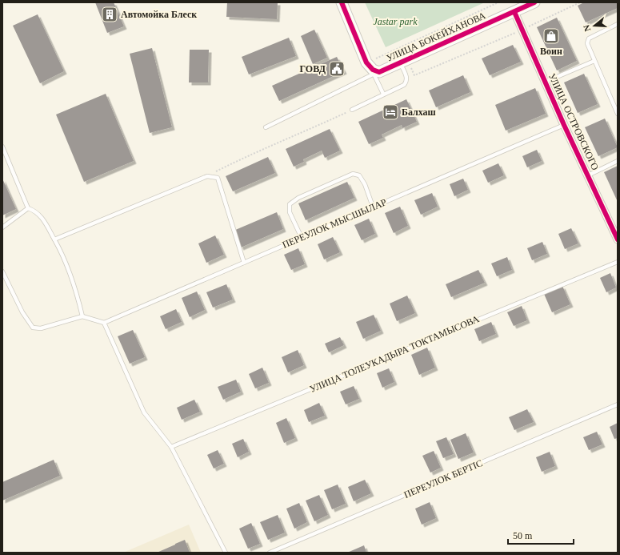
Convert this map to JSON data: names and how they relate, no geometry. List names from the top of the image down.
{
  "streets": {
    "street": ["УЛИЦА БОКЕЙХАНОВА", "УЛИЦА ОСТРОВСКОГО"],
    "lane": ["ПЕРЕУЛОК МЫСШЫЛАР", "УЛИЦА ТОЛЕУКАДЫРА ТОКТАМЫСОВА", "ПЕРЕУЛОК БЕРТІС"]
  },
  "crossings": [
    ["УЛИЦА БОКЕЙХАНОВА", "УЛИЦА ОСТРОВСКОГО"],
    ["УЛИЦА ОСТРОВСКОГО", "ПЕРЕУЛОК МЫСШЫЛАР"]
  ],
  "parks": ["Jastar park"],
  "places": {
    "building": ["Автомойка Блеск"],
    "shop": ["Воин"],
    "public building": ["ГОВД"],
    "hotel": ["Балхаш"]
  },
  "scale_bar": "50 m",
  "north": "left"
}
